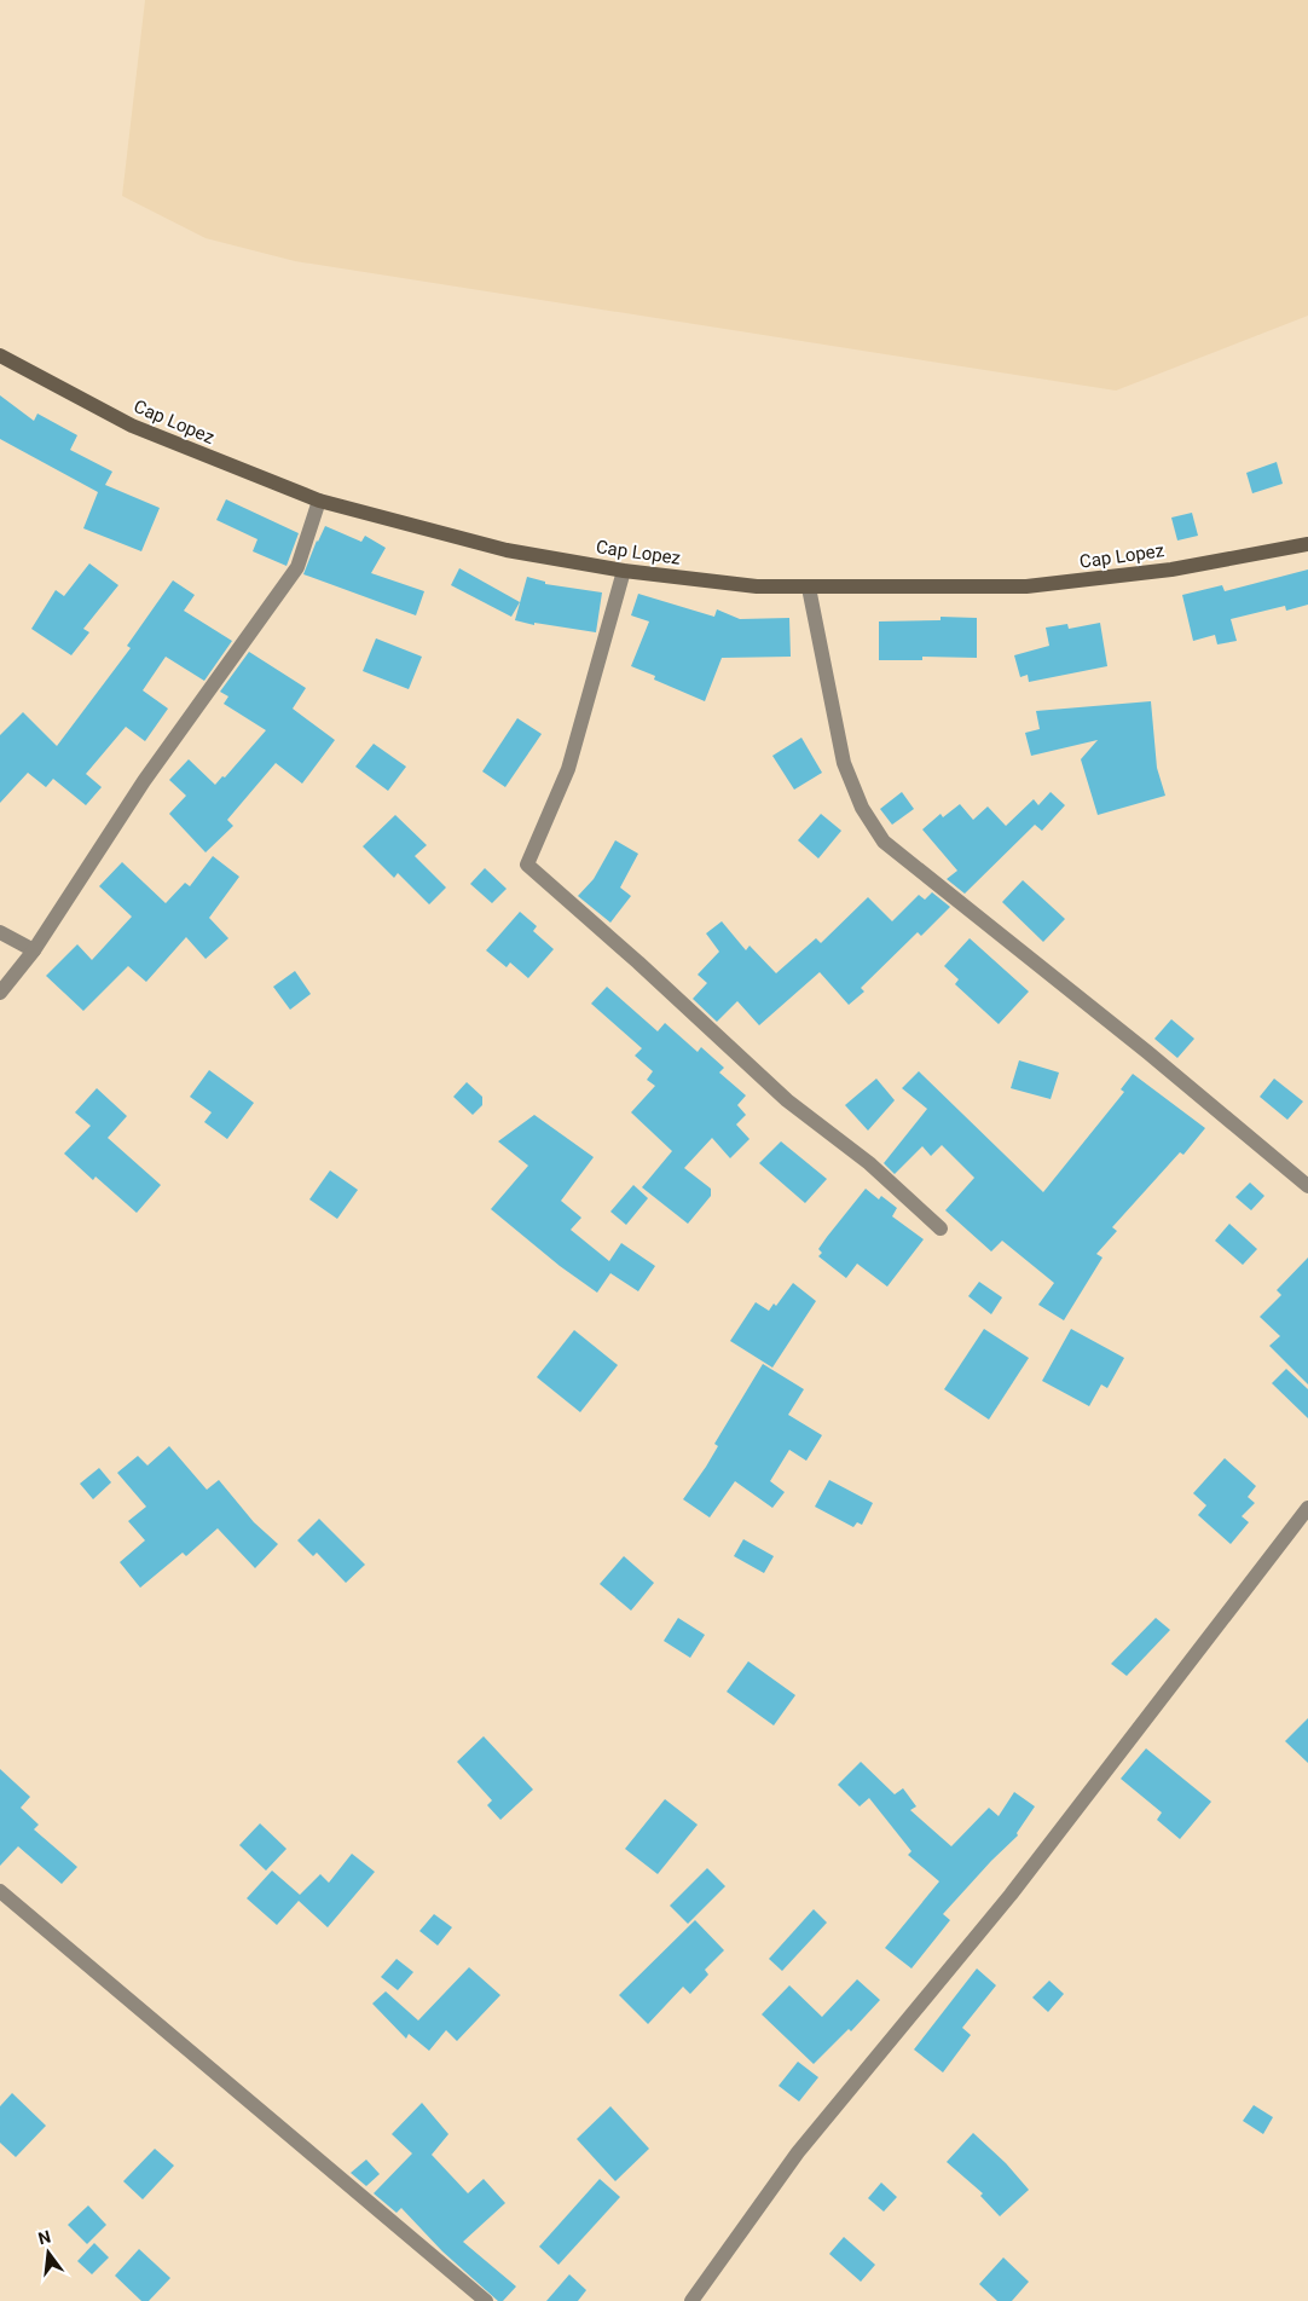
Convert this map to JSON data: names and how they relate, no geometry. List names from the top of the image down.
{
  "streets": {
    "street": ["Cap Lopez"]
  },
  "north": "top"
}
